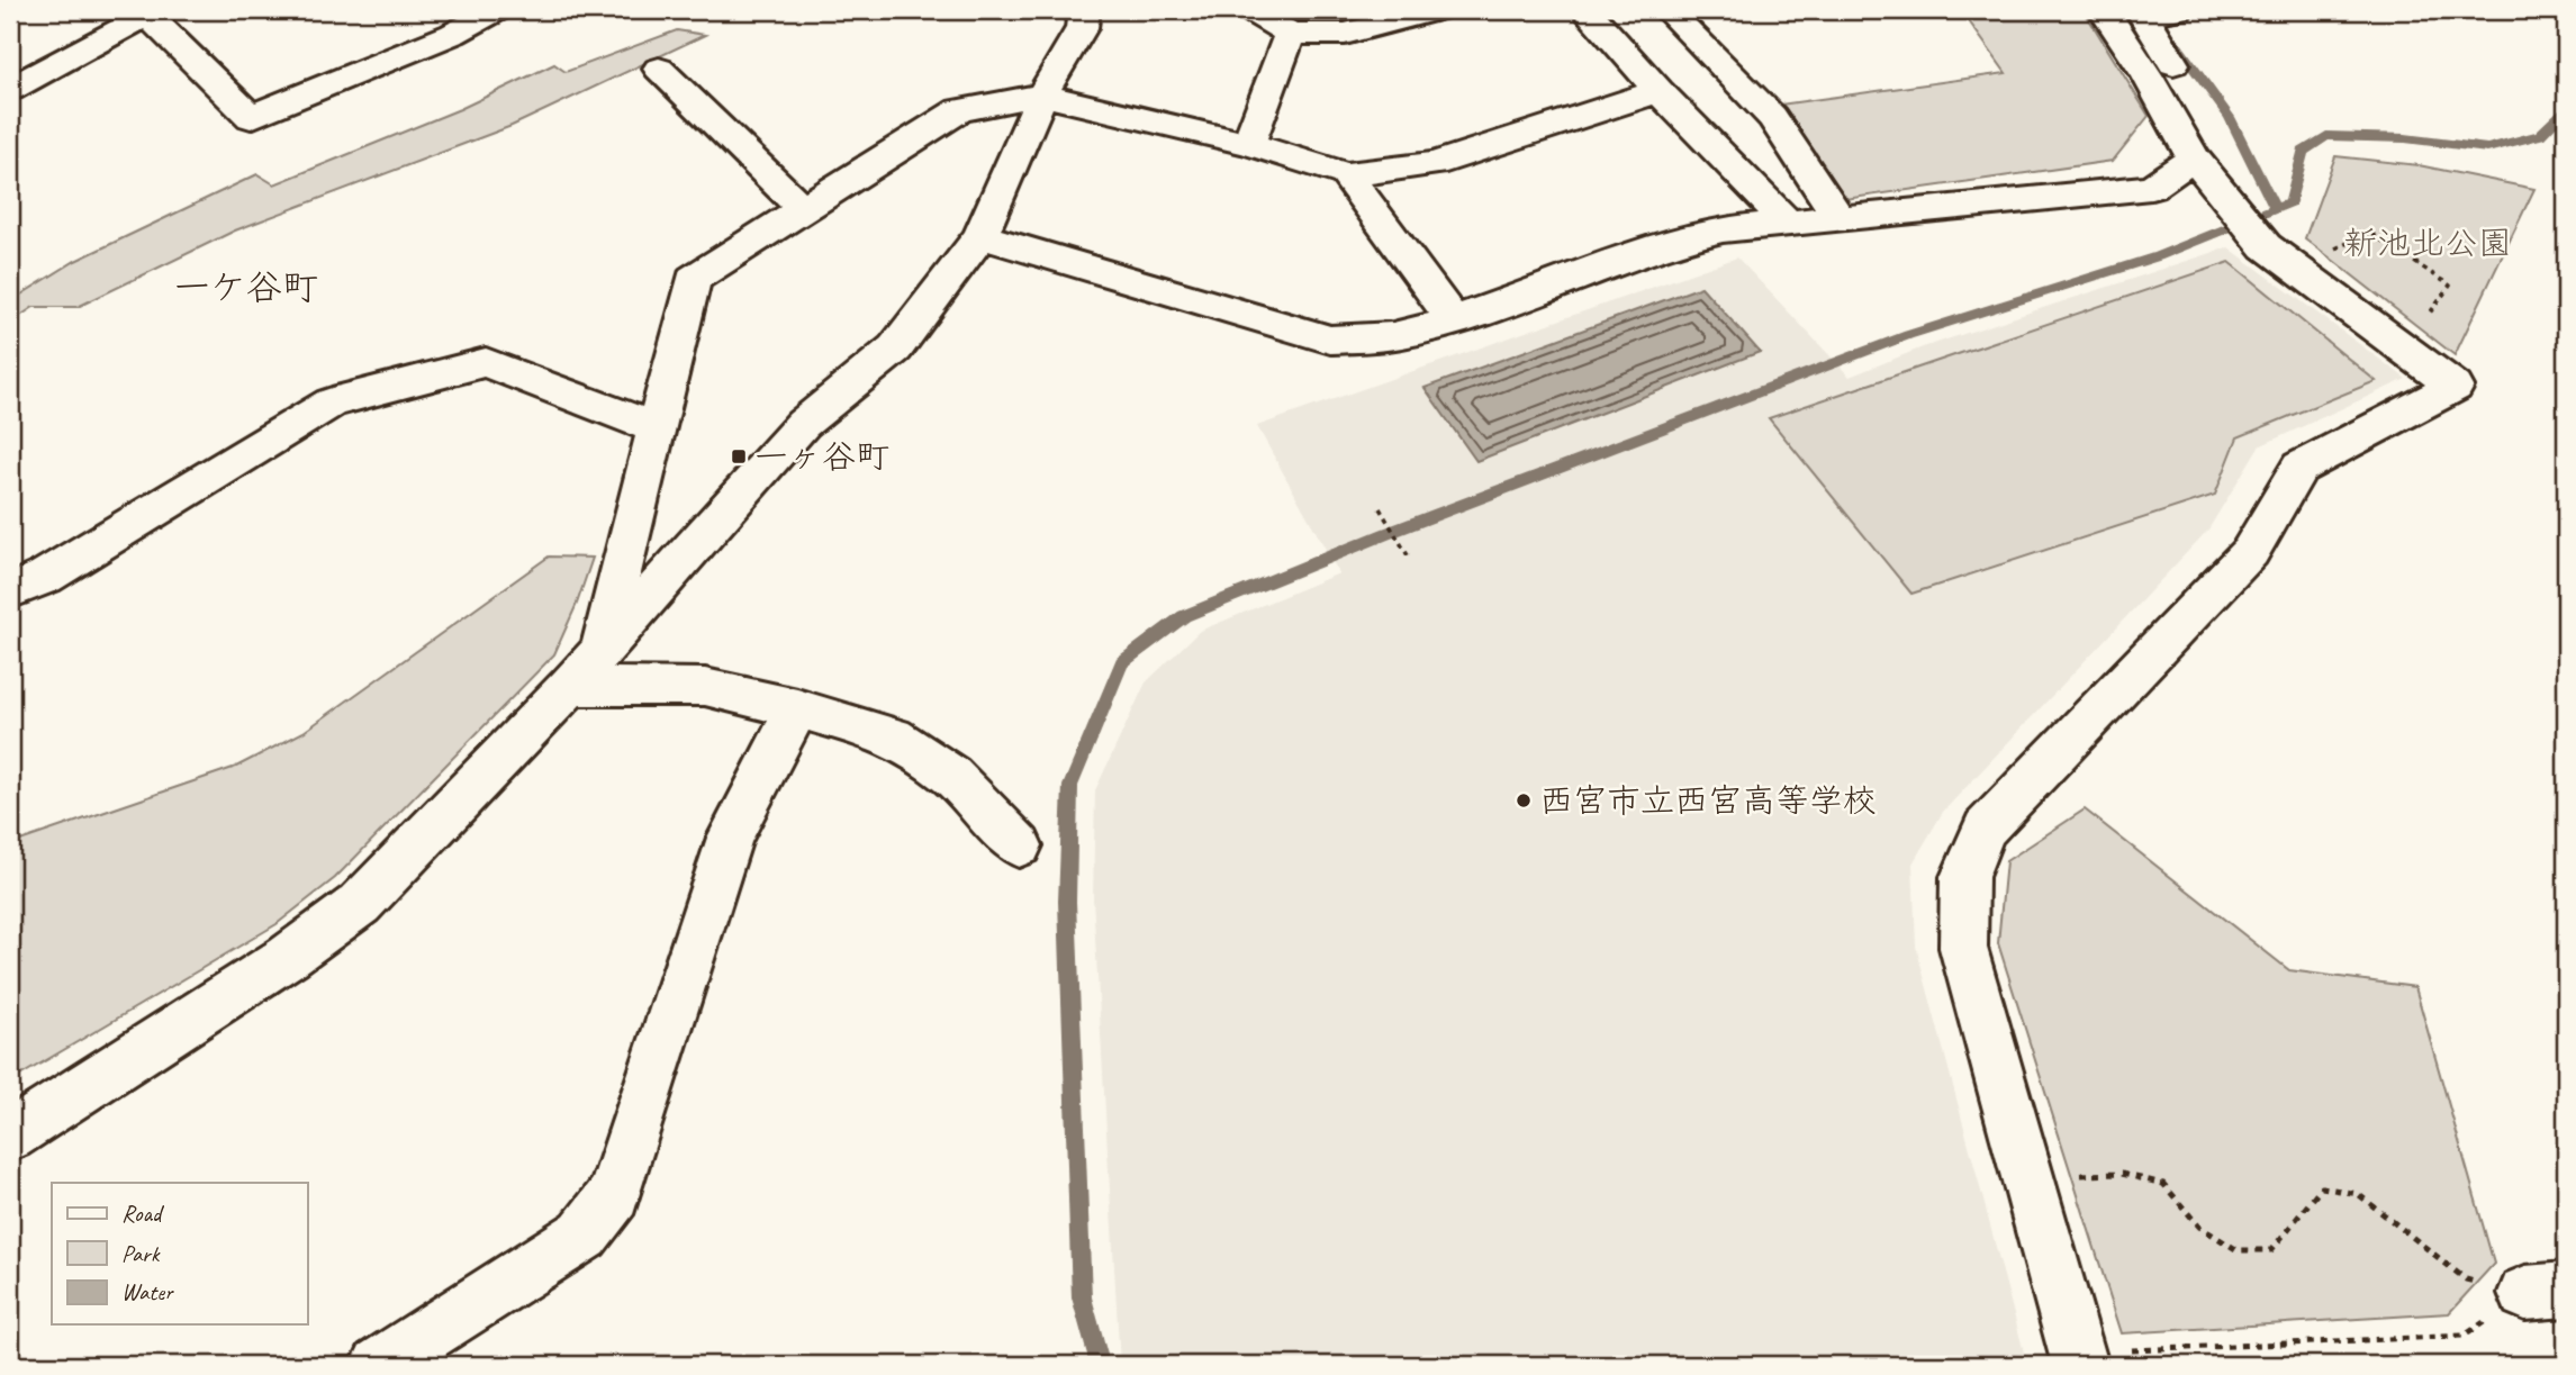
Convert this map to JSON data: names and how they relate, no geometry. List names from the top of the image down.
{
  "districts": ["一ケ谷町"],
  "parks": ["新池北公園"],
  "places": {
    "transit": ["一ヶ谷町"],
    "other": ["西宮市立西宮高等学校"]
  },
  "legend": ["Road", "Park", "Water"]
}
